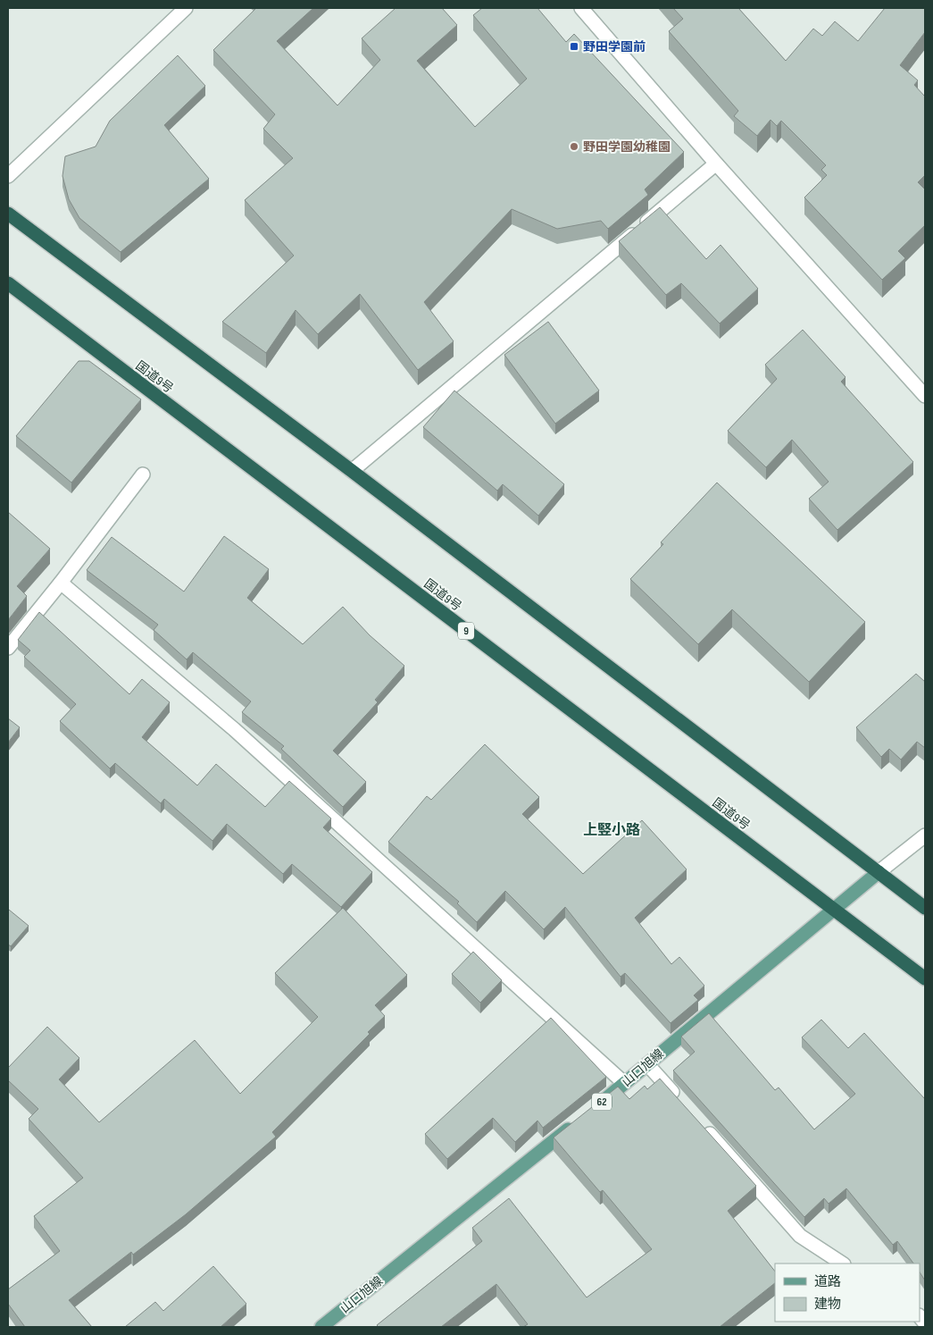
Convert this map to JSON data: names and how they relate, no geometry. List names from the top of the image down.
{
  "streets": {
    "highway": ["国道9号", "9"],
    "main road": ["山口旭線", "62"]
  },
  "crossings": [
    ["国道9号", "山口旭線"]
  ],
  "districts": ["上竪小路"],
  "places": {
    "transit": ["野田学園前"],
    "other": ["野田学園幼稚園"]
  },
  "legend": ["道路", "建物"]
}
